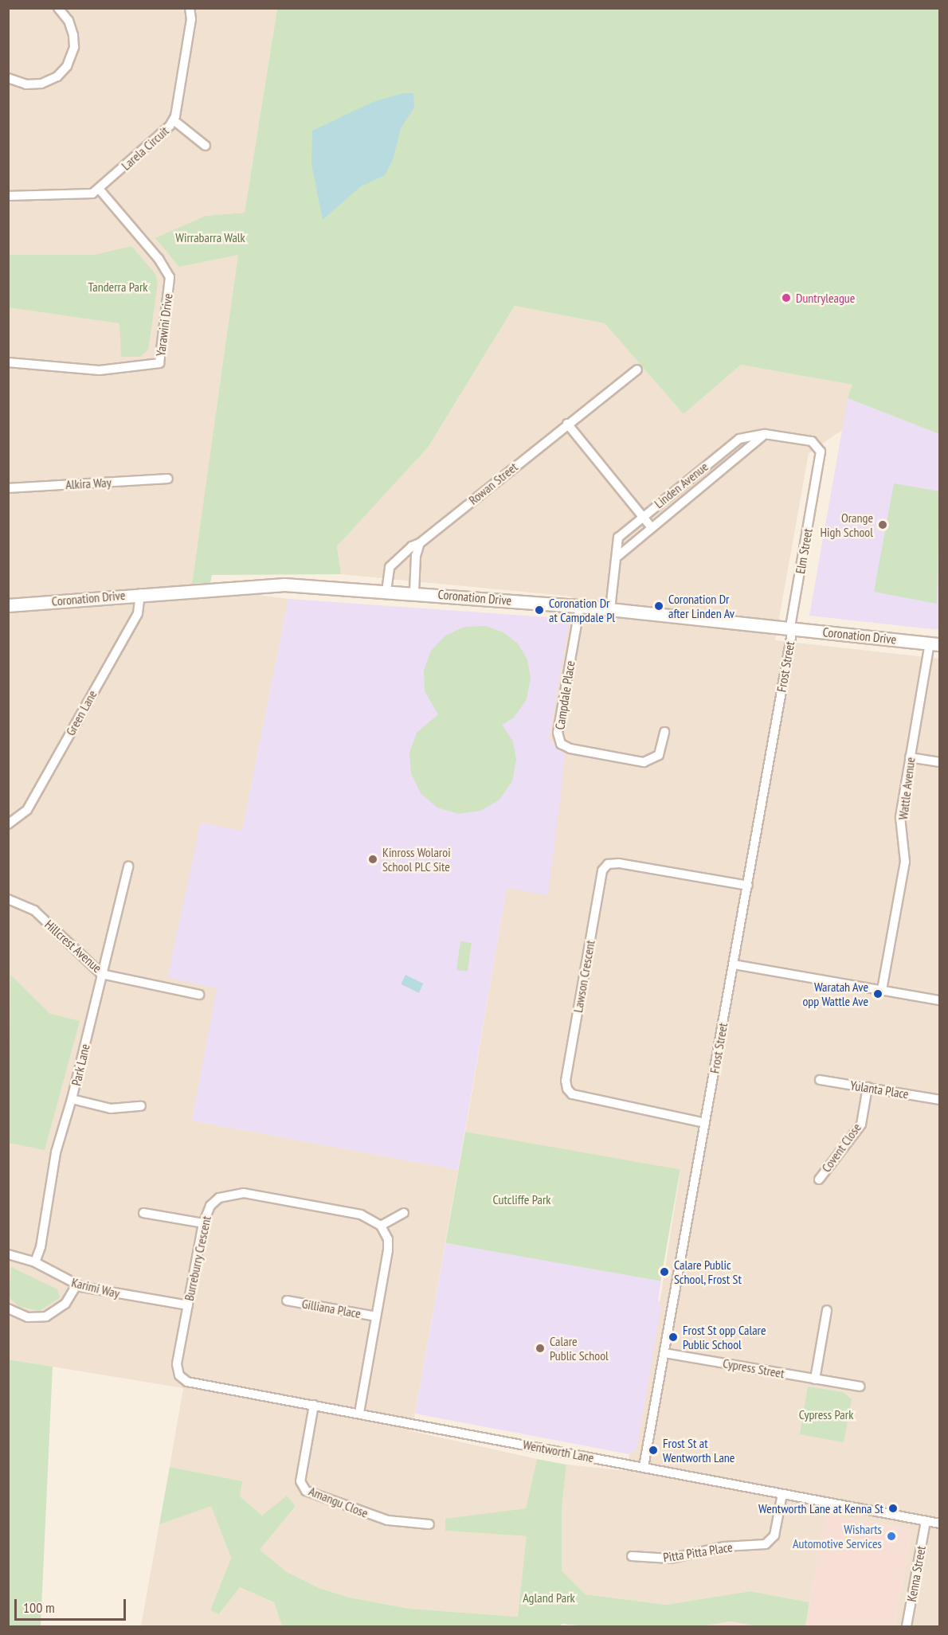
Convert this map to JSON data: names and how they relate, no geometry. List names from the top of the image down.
{
  "streets": {
    "main road": ["Coronation Drive"],
    "street": [
      "Larela Circuit",
      "Yarawini Drive",
      "Alkira Way",
      "Rowan Street",
      "Linden Avenue",
      "Elm Street",
      "Frost Street",
      "Campdale Place",
      "Green Lane",
      "Wattle Avenue",
      "Hillcrest Avenue",
      "Lawson Crescent",
      "Park Lane",
      "Yulanta Place",
      "Covent Close",
      "Burreburry Crescent",
      "Karimi Way",
      "Gilliana Place",
      "Cypress Street",
      "Wentworth Lane",
      "Amangu Close",
      "Pitta Pitta Place",
      "Kenna Street"
    ]
  },
  "crossings": [
    ["Larela Circuit", "Yarawini Drive"],
    ["Rowan Street", "Coronation Drive"],
    ["Linden Avenue", "Elm Street"],
    ["Linden Avenue", "Coronation Drive"],
    ["Elm Street", "Coronation Drive"],
    ["Elm Street", "Frost Street"],
    ["Coronation Drive", "Frost Street"],
    ["Coronation Drive", "Campdale Place"],
    ["Coronation Drive", "Green Lane"],
    ["Coronation Drive", "Wattle Avenue"],
    ["Frost Street", "Lawson Crescent"],
    ["Frost Street", "Cypress Street"],
    ["Frost Street", "Wentworth Lane"],
    ["Hillcrest Avenue", "Park Lane"],
    ["Park Lane", "Karimi Way"],
    ["Yulanta Place", "Covent Close"],
    ["Burreburry Crescent", "Karimi Way"],
    ["Burreburry Crescent", "Wentworth Lane"],
    ["Wentworth Lane", "Amangu Close"],
    ["Wentworth Lane", "Pitta Pitta Place"],
    ["Wentworth Lane", "Kenna Street"]
  ],
  "parks": [
    "Wirrabarra Walk",
    "Tanderra Park",
    "Cutcliffe Park",
    "Cypress Park",
    "Agland Park"
  ],
  "places": [
    "Duntryleague",
    "Orange High School",
    "Coronation Dr after Linden Av",
    "Coronation Dr at Campdale Pl",
    "Kinross Wolaroi School PLC Site",
    "Waratah Ave opp Wattle Ave",
    "Calare Public School, Frost St",
    "Frost St opp Calare Public School",
    "Calare Public School",
    "Frost St at Wentworth Lane",
    "Wentworth Lane at Kenna St",
    "Wisharts Automotive Services"
  ],
  "scale_bar": "100 m"
}
